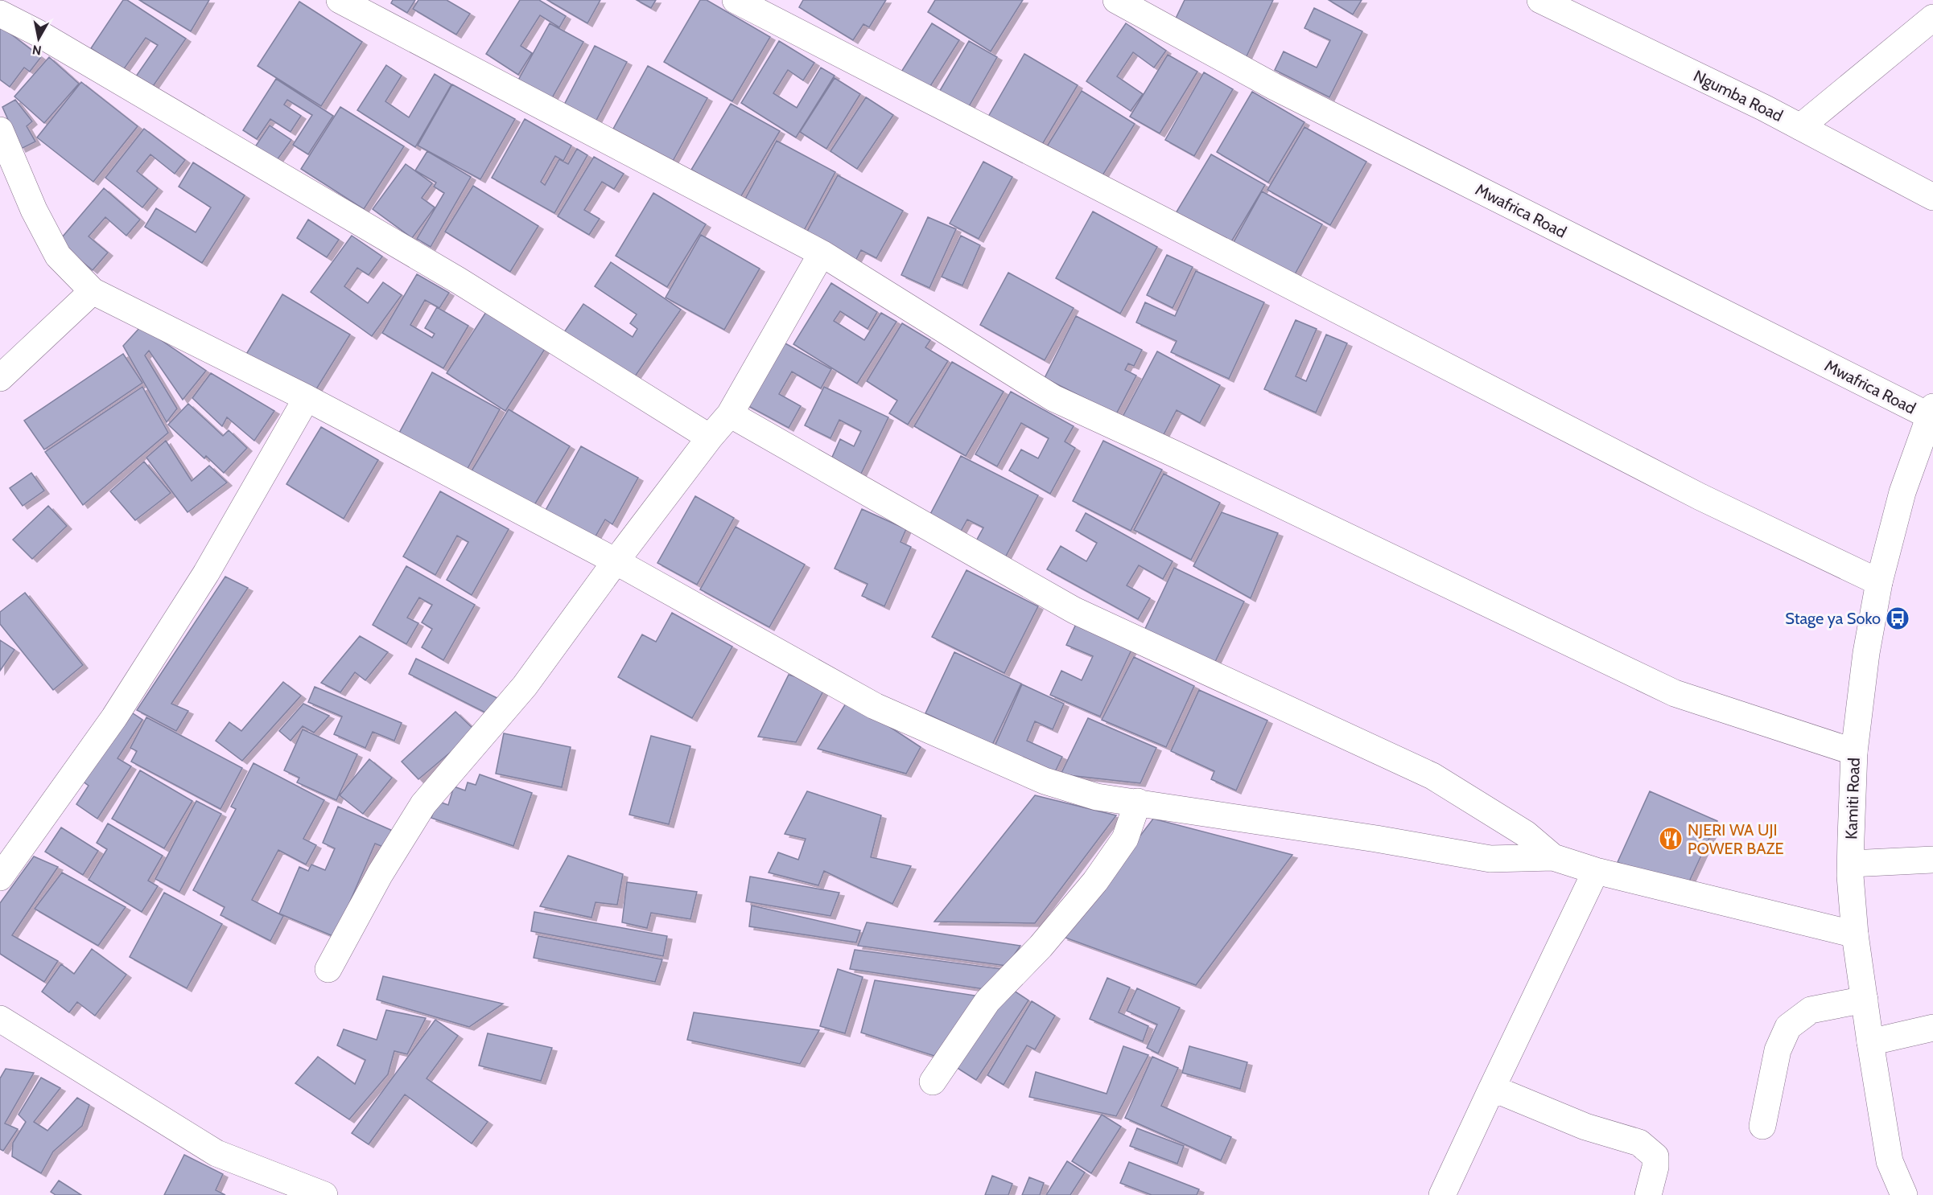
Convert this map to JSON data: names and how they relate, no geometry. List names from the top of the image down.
{
  "streets": {
    "street": ["Ngumba Road", "Mwafrica Road", "Kamiti Road"]
  },
  "crossings": [
    ["Mwafrica Road", "Kamiti Road"]
  ],
  "places": {
    "bus stop": ["Stage ya Soko"],
    "restaurant": ["NJERI WA UJI POWER BAZE"]
  },
  "north": "bottom"
}
